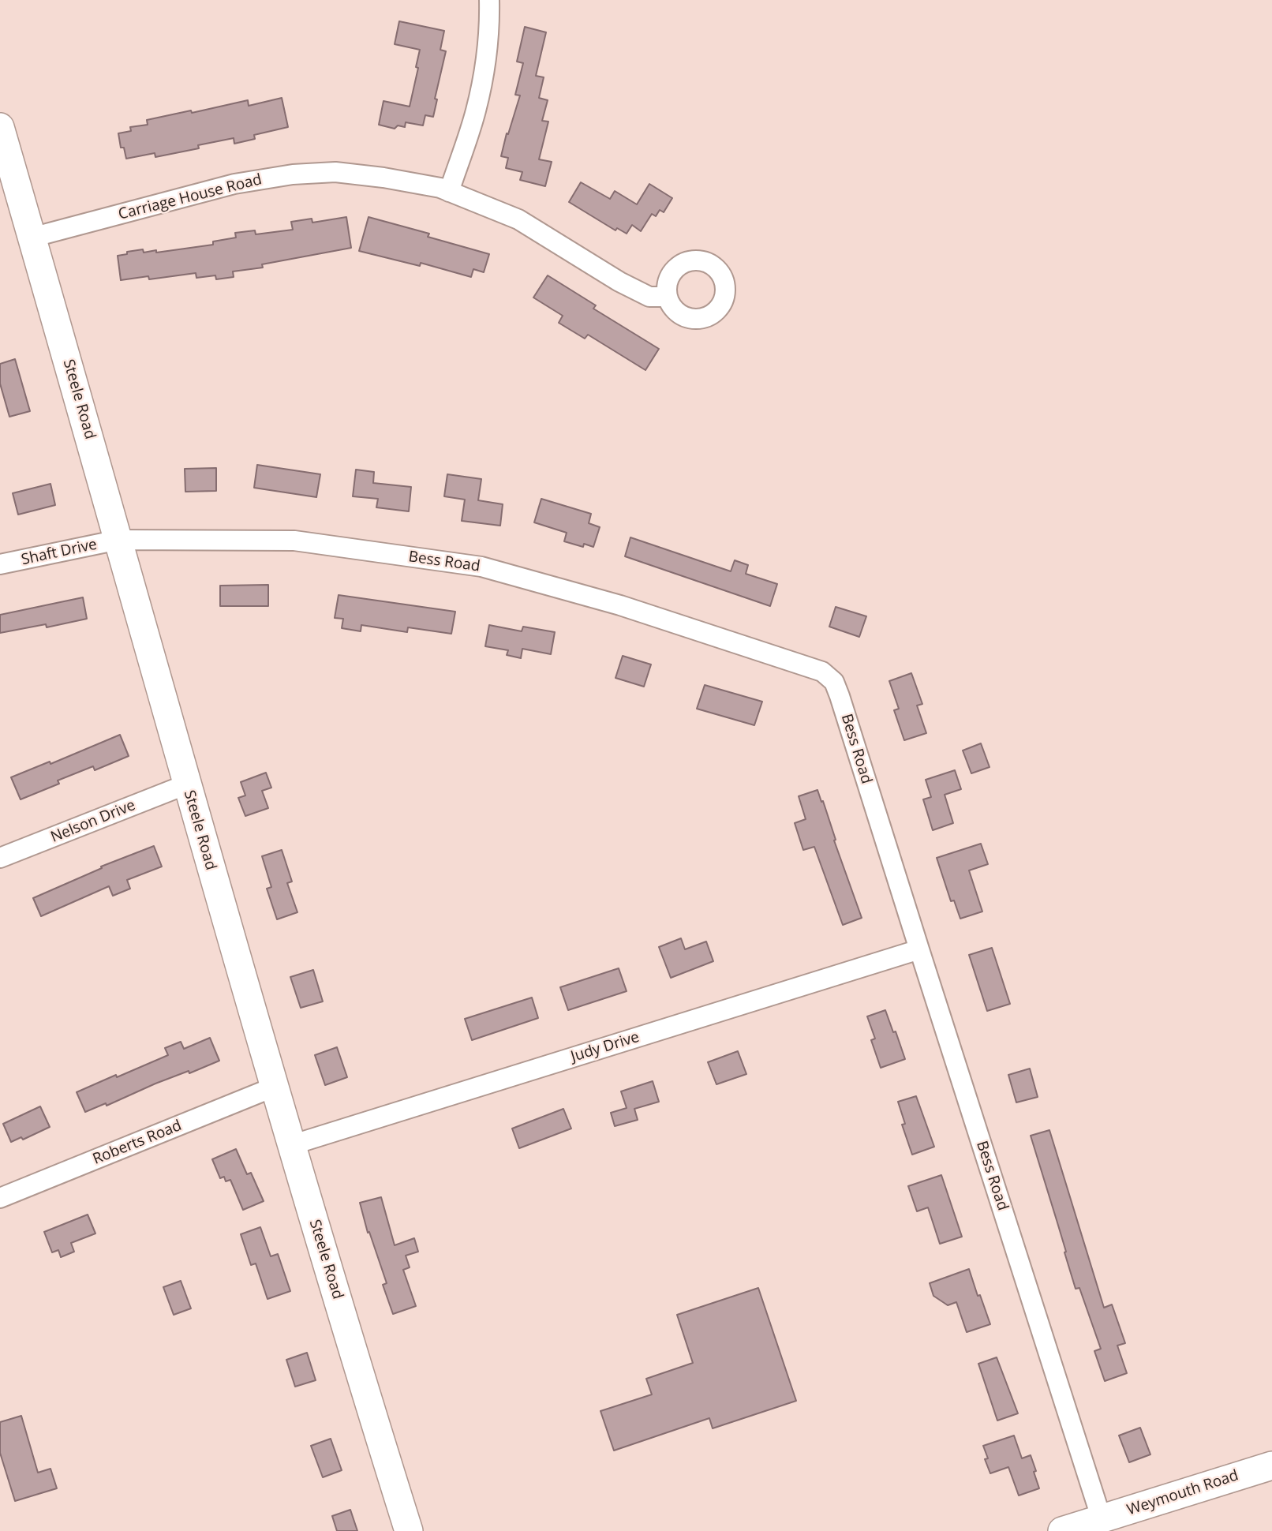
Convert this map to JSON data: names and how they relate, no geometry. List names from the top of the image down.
{
  "streets": {
    "street": [
      "Carriage House Road",
      "Steele Road",
      "Shaft Drive",
      "Bess Road",
      "Nelson Drive",
      "Judy Drive",
      "Roberts Road",
      "Weymouth Road"
    ]
  },
  "crossings": [
    ["Carriage House Road", "Steele Road"],
    ["Steele Road", "Shaft Drive"],
    ["Steele Road", "Bess Road"],
    ["Steele Road", "Nelson Drive"],
    ["Steele Road", "Judy Drive"],
    ["Steele Road", "Roberts Road"],
    ["Shaft Drive", "Bess Road"],
    ["Bess Road", "Judy Drive"],
    ["Bess Road", "Weymouth Road"]
  ]
}
